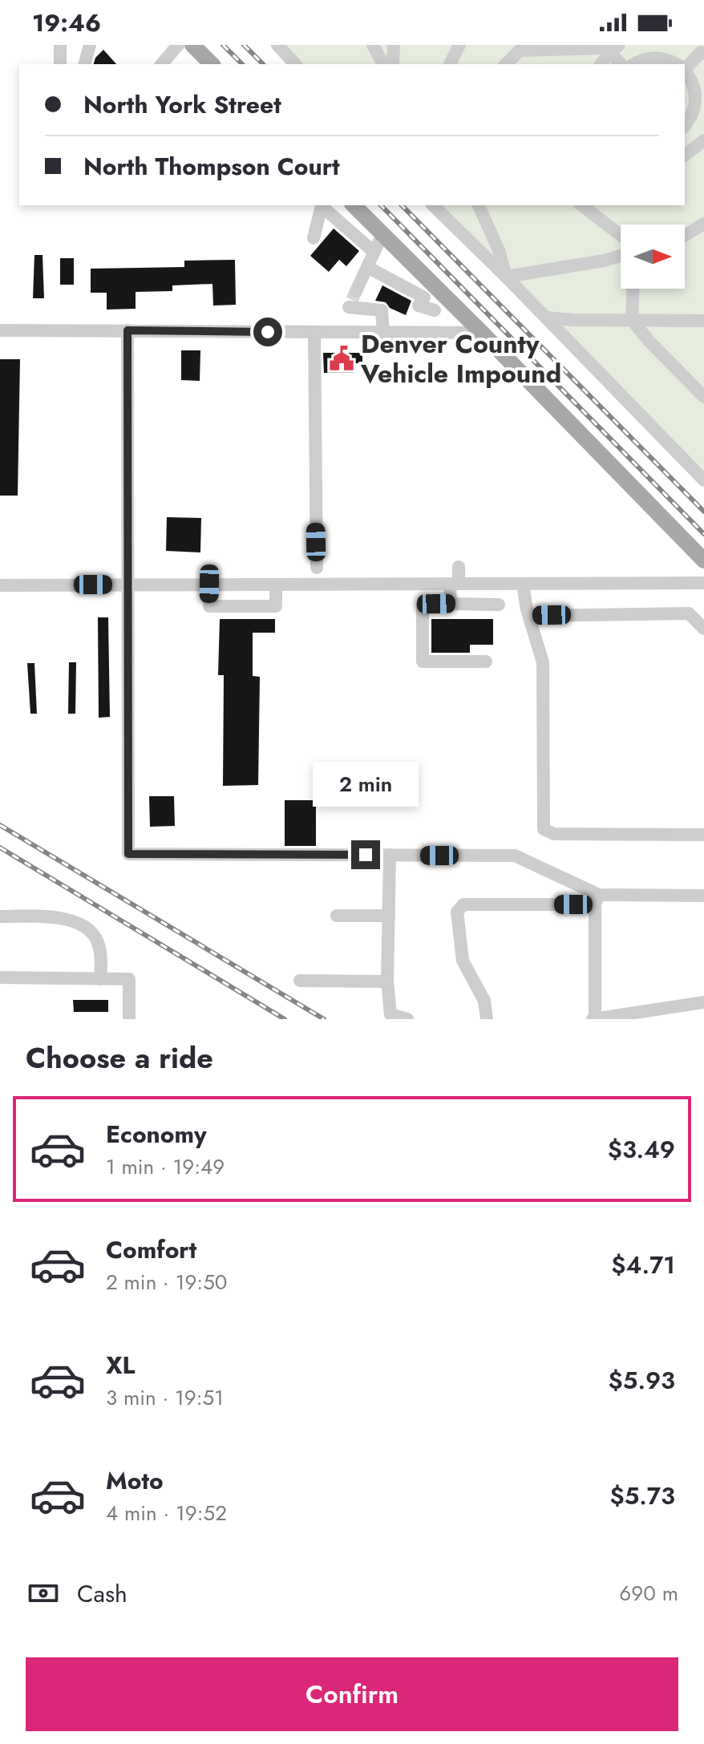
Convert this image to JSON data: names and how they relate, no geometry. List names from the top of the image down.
{
  "places": {
    "public building": ["Denver County Vehicle Impound"]
  },
  "north": "right",
  "page": {
    "status": "19:46",
    "banner": ["North York Street", "North Thompson Court"],
    "bubble": "2 min",
    "heading": "Choose a ride",
    "list": [
      {
        "name": "Economy",
        "note": "1 min · 19:49",
        "value": "$3.49"
      },
      {
        "name": "Comfort",
        "note": "2 min · 19:50",
        "value": "$4.71"
      },
      {
        "name": "XL",
        "note": "3 min · 19:51",
        "value": "$5.93"
      },
      {
        "name": "Moto",
        "note": "4 min · 19:52",
        "value": "$5.73"
      }
    ],
    "pay": ["Cash", "690 m"],
    "buttons": "Confirm"
  }
}
